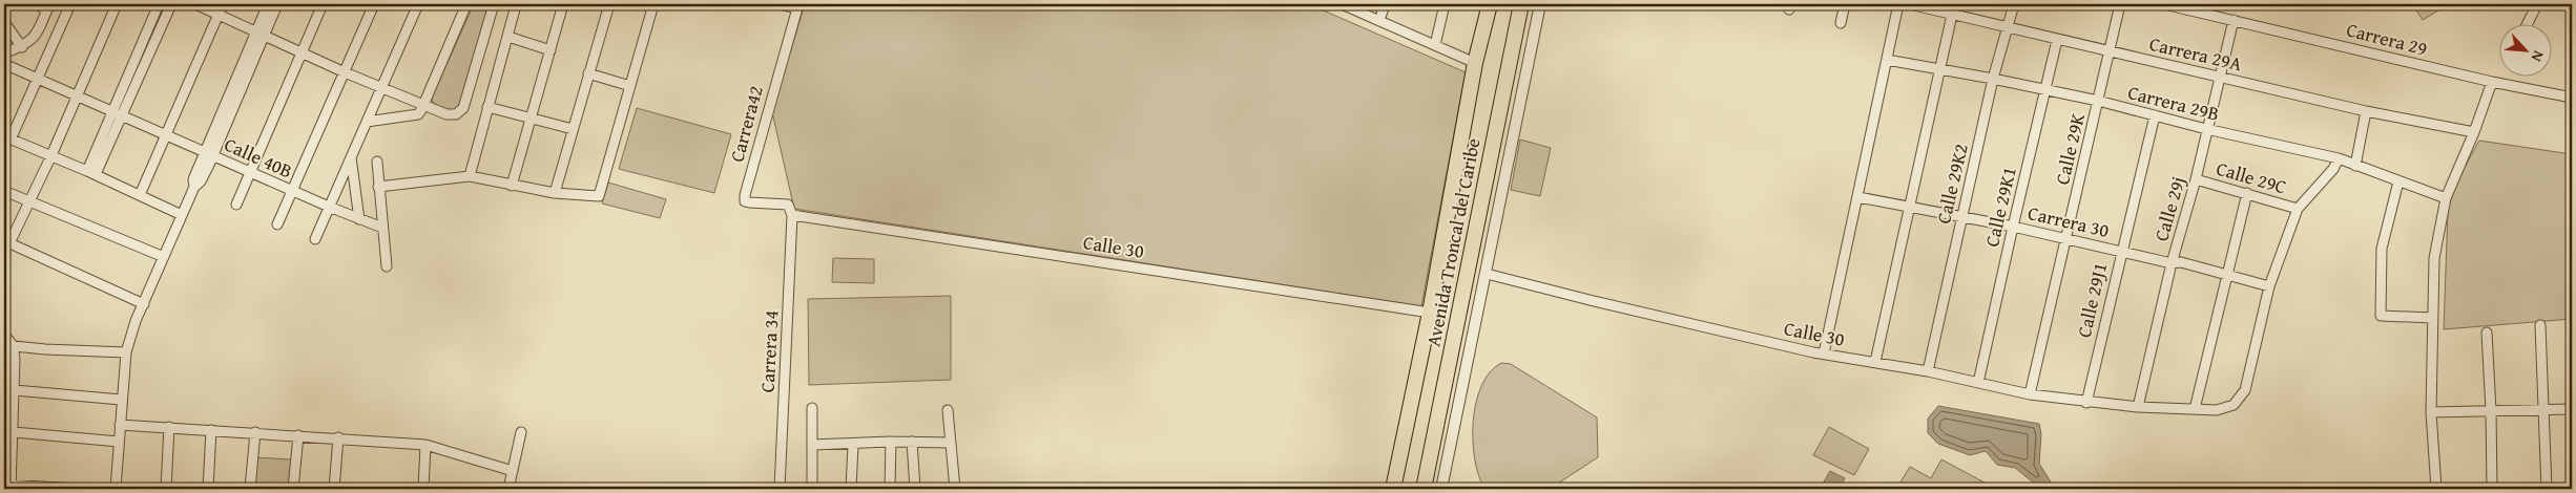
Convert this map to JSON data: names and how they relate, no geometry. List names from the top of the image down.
{
  "streets": {
    "highway": ["Avenida Troncal del Caribe"],
    "street": [
      "Carrera 29",
      "Carrera 29A",
      "Carrera 29B",
      "Carrera42",
      "Calle 29K",
      "Calle 40B",
      "Calle 29C",
      "Calle 29K2",
      "Calle 29K1",
      "Calle 29j",
      "Carrera 30",
      "Calle 30",
      "Calle 29J1",
      "Carrera 34"
    ]
  },
  "crossings": [
    ["Carrera 29", "Calle 29j"],
    ["Carrera 29A", "Calle 29K"],
    ["Carrera 29A", "Calle 29K2"],
    ["Carrera 29A", "Calle 29K1"],
    ["Carrera 29A", "Calle 29j"],
    ["Carrera 29B", "Calle 29K"],
    ["Carrera 29B", "Calle 29K2"],
    ["Carrera 29B", "Calle 29K1"],
    ["Carrera 29B", "Calle 29j"],
    ["Carrera 29B", "Calle 29J1"],
    ["Carrera42", "Calle 30"],
    ["Carrera42", "Carrera 34"],
    ["Calle 29K", "Carrera 30"],
    ["Calle 29K", "Calle 30"],
    ["Calle 29C", "Calle 29j"],
    ["Calle 29C", "Calle 30"],
    ["Calle 29K2", "Carrera 30"],
    ["Calle 29K2", "Calle 30"],
    ["Calle 29K1", "Carrera 30"],
    ["Calle 29K1", "Calle 30"],
    ["Calle 29j", "Carrera 30"],
    ["Calle 29j", "Calle 30"],
    ["Carrera 30", "Calle 30"],
    ["Carrera 30", "Calle 29J1"],
    ["Avenida Troncal del Caribe", "Calle 30"],
    ["Calle 30", "Calle 29J1"],
    ["Calle 30", "Carrera 34"]
  ],
  "north": "bottom right"
}
